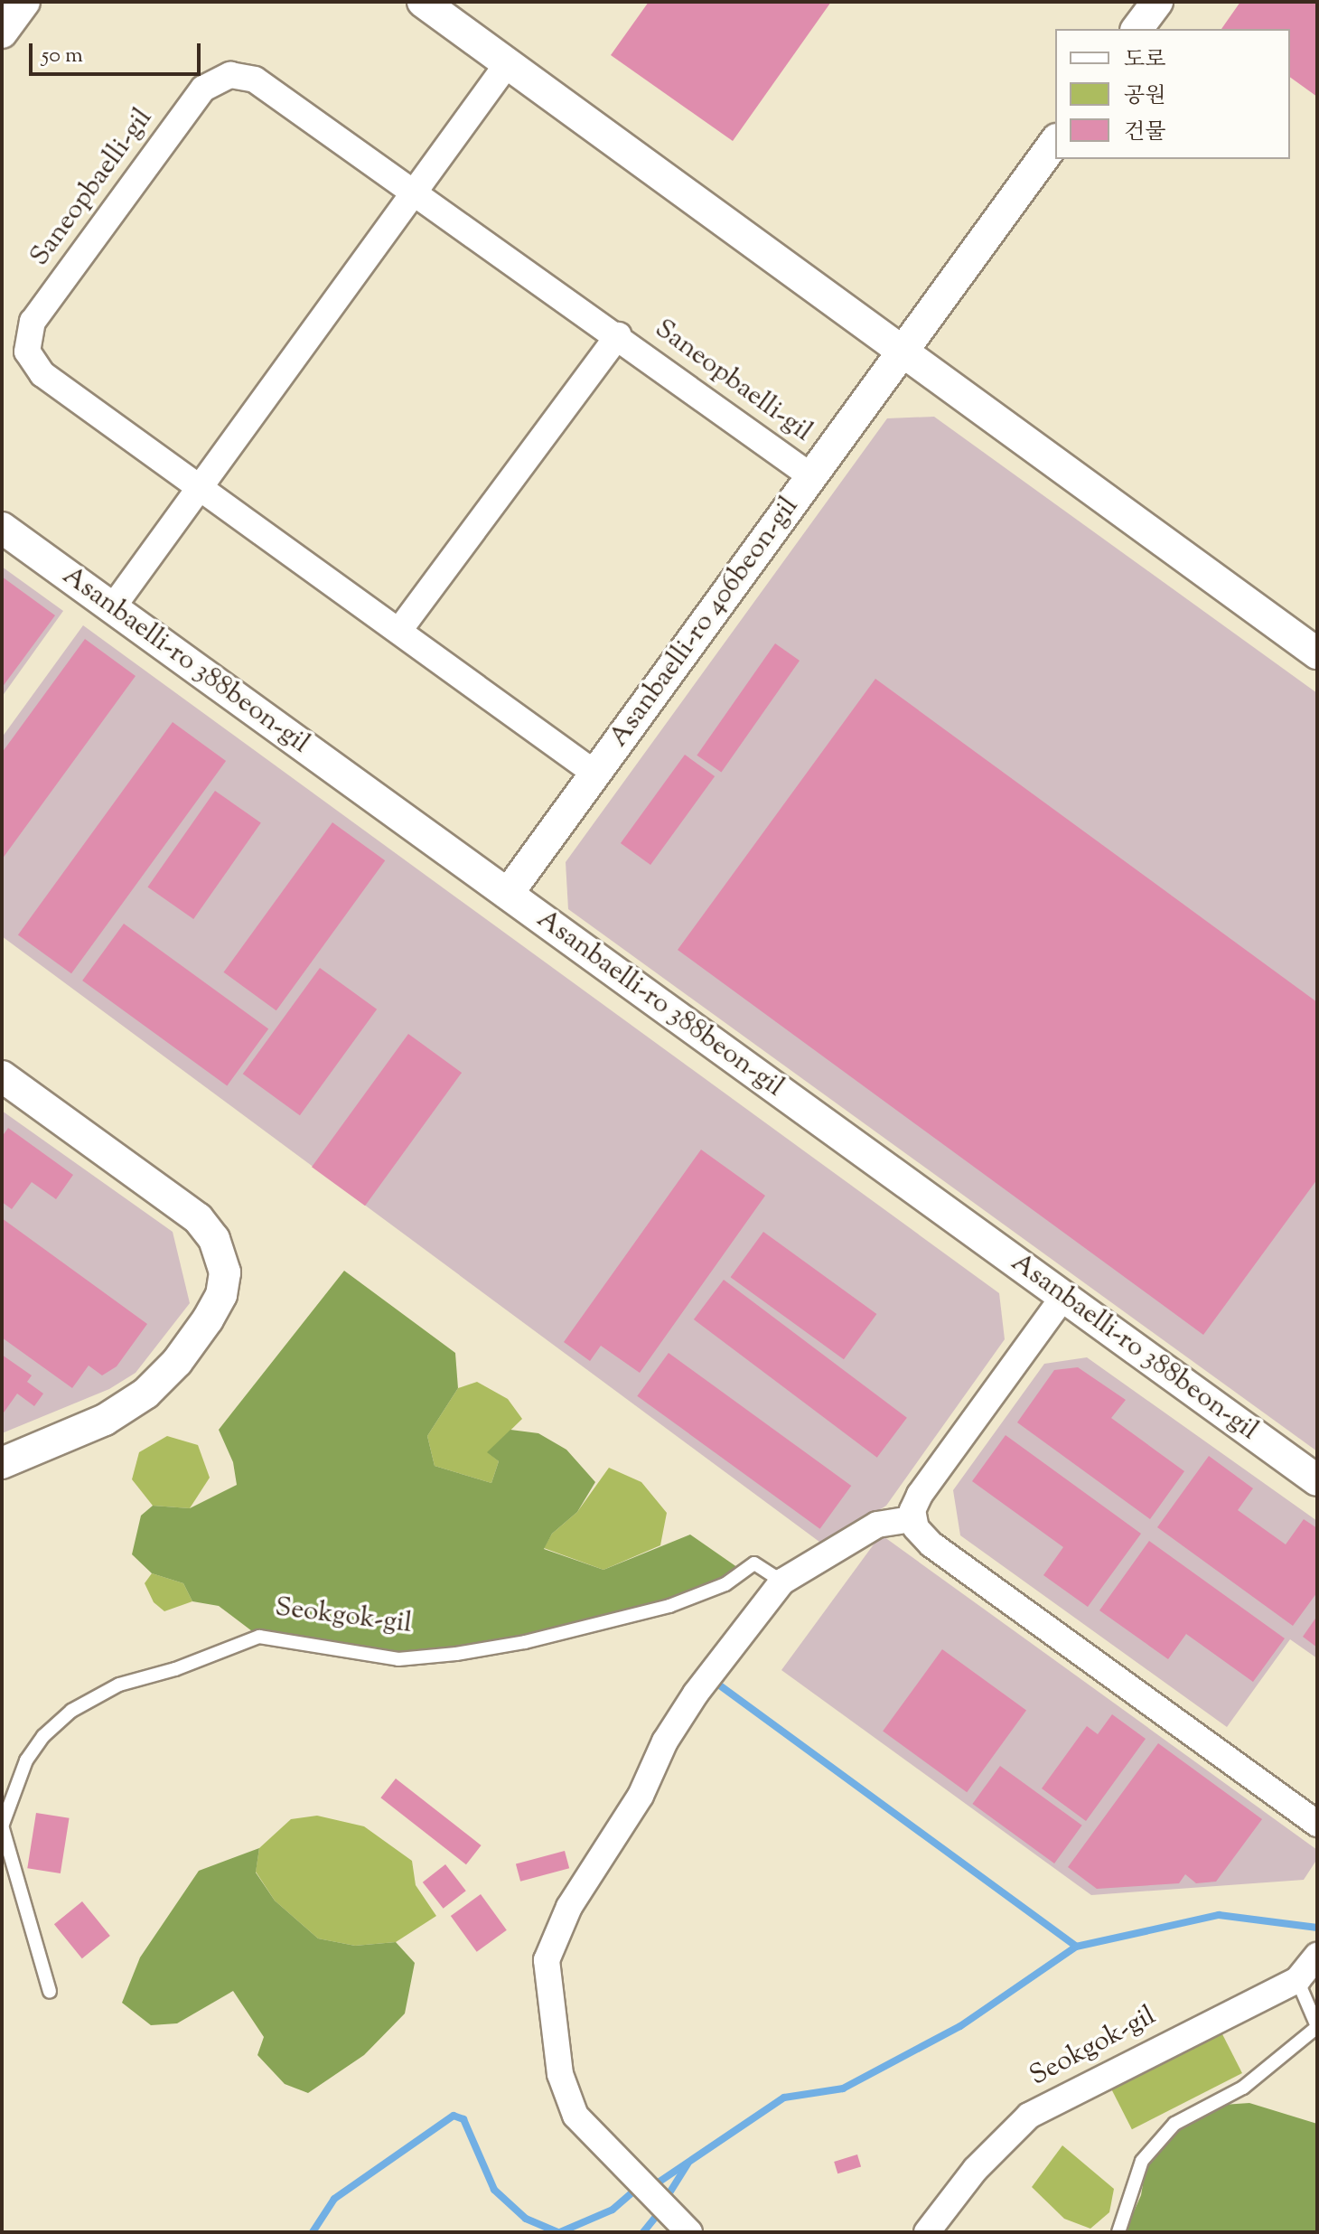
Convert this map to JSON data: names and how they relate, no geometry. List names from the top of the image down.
{
  "streets": {
    "street": [
      "Saneopbaelli-gil",
      "Asanbaelli-ro 406beon-gil",
      "Asanbaelli-ro 388beon-gil",
      "Seokgok-gil"
    ]
  },
  "crossings": [
    ["Saneopbaelli-gil", "Asanbaelli-ro 406beon-gil"],
    ["Asanbaelli-ro 406beon-gil", "Asanbaelli-ro 388beon-gil"]
  ],
  "legend": ["도로", "공원", "건물"],
  "scale_bar": "50 m"
}
